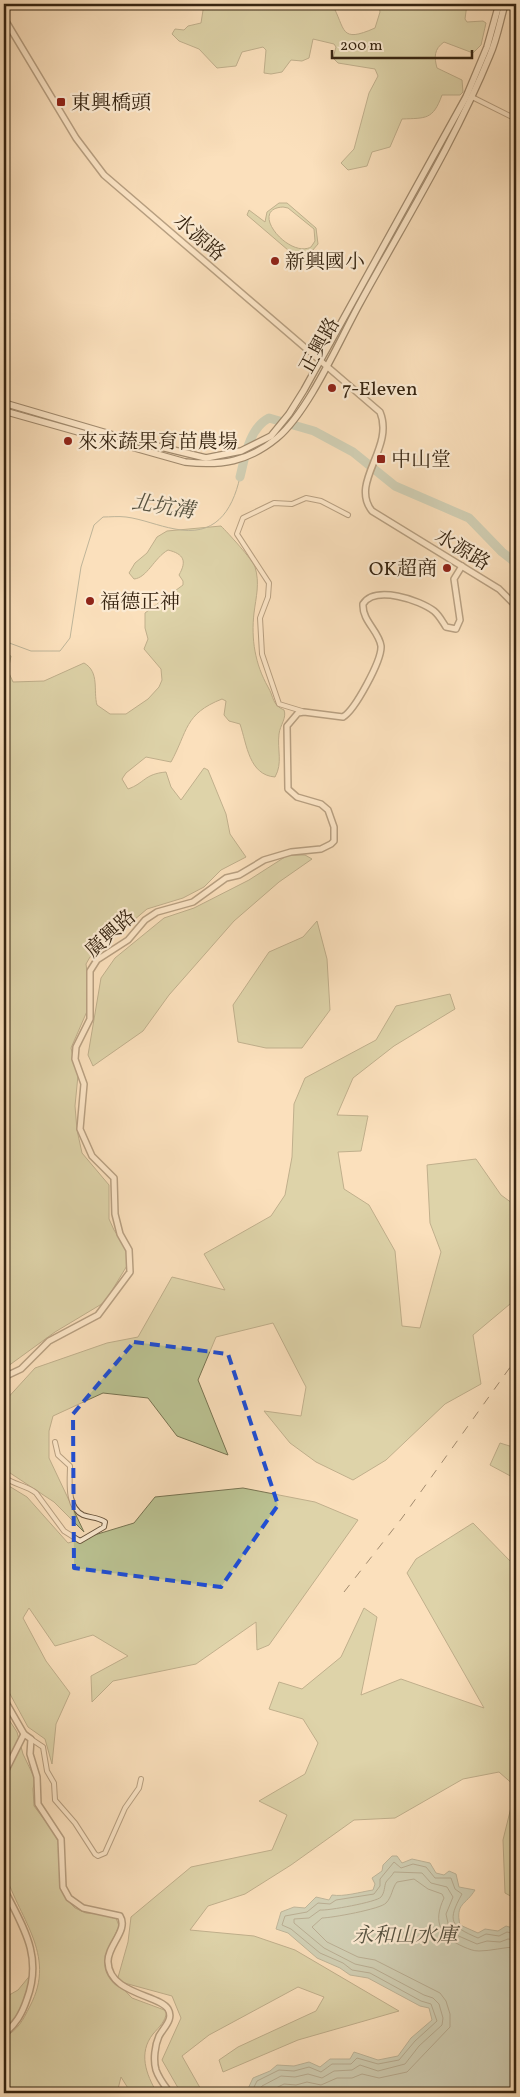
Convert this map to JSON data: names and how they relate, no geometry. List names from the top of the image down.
{
  "streets": {
    "main road": ["正興路"],
    "street": ["水源路", "廣興路"]
  },
  "crossings": [
    ["水源路", "正興路"]
  ],
  "water": ["北坑溝", "永和山水庫"],
  "places": {
    "transit": ["東興橋頭", "中山堂"],
    "other": [
      "新興國小",
      "7-Eleven",
      "來來蔬果育苗農場",
      "OK超商",
      "福德正神"
    ]
  },
  "scale_bar": "200 m"
}
